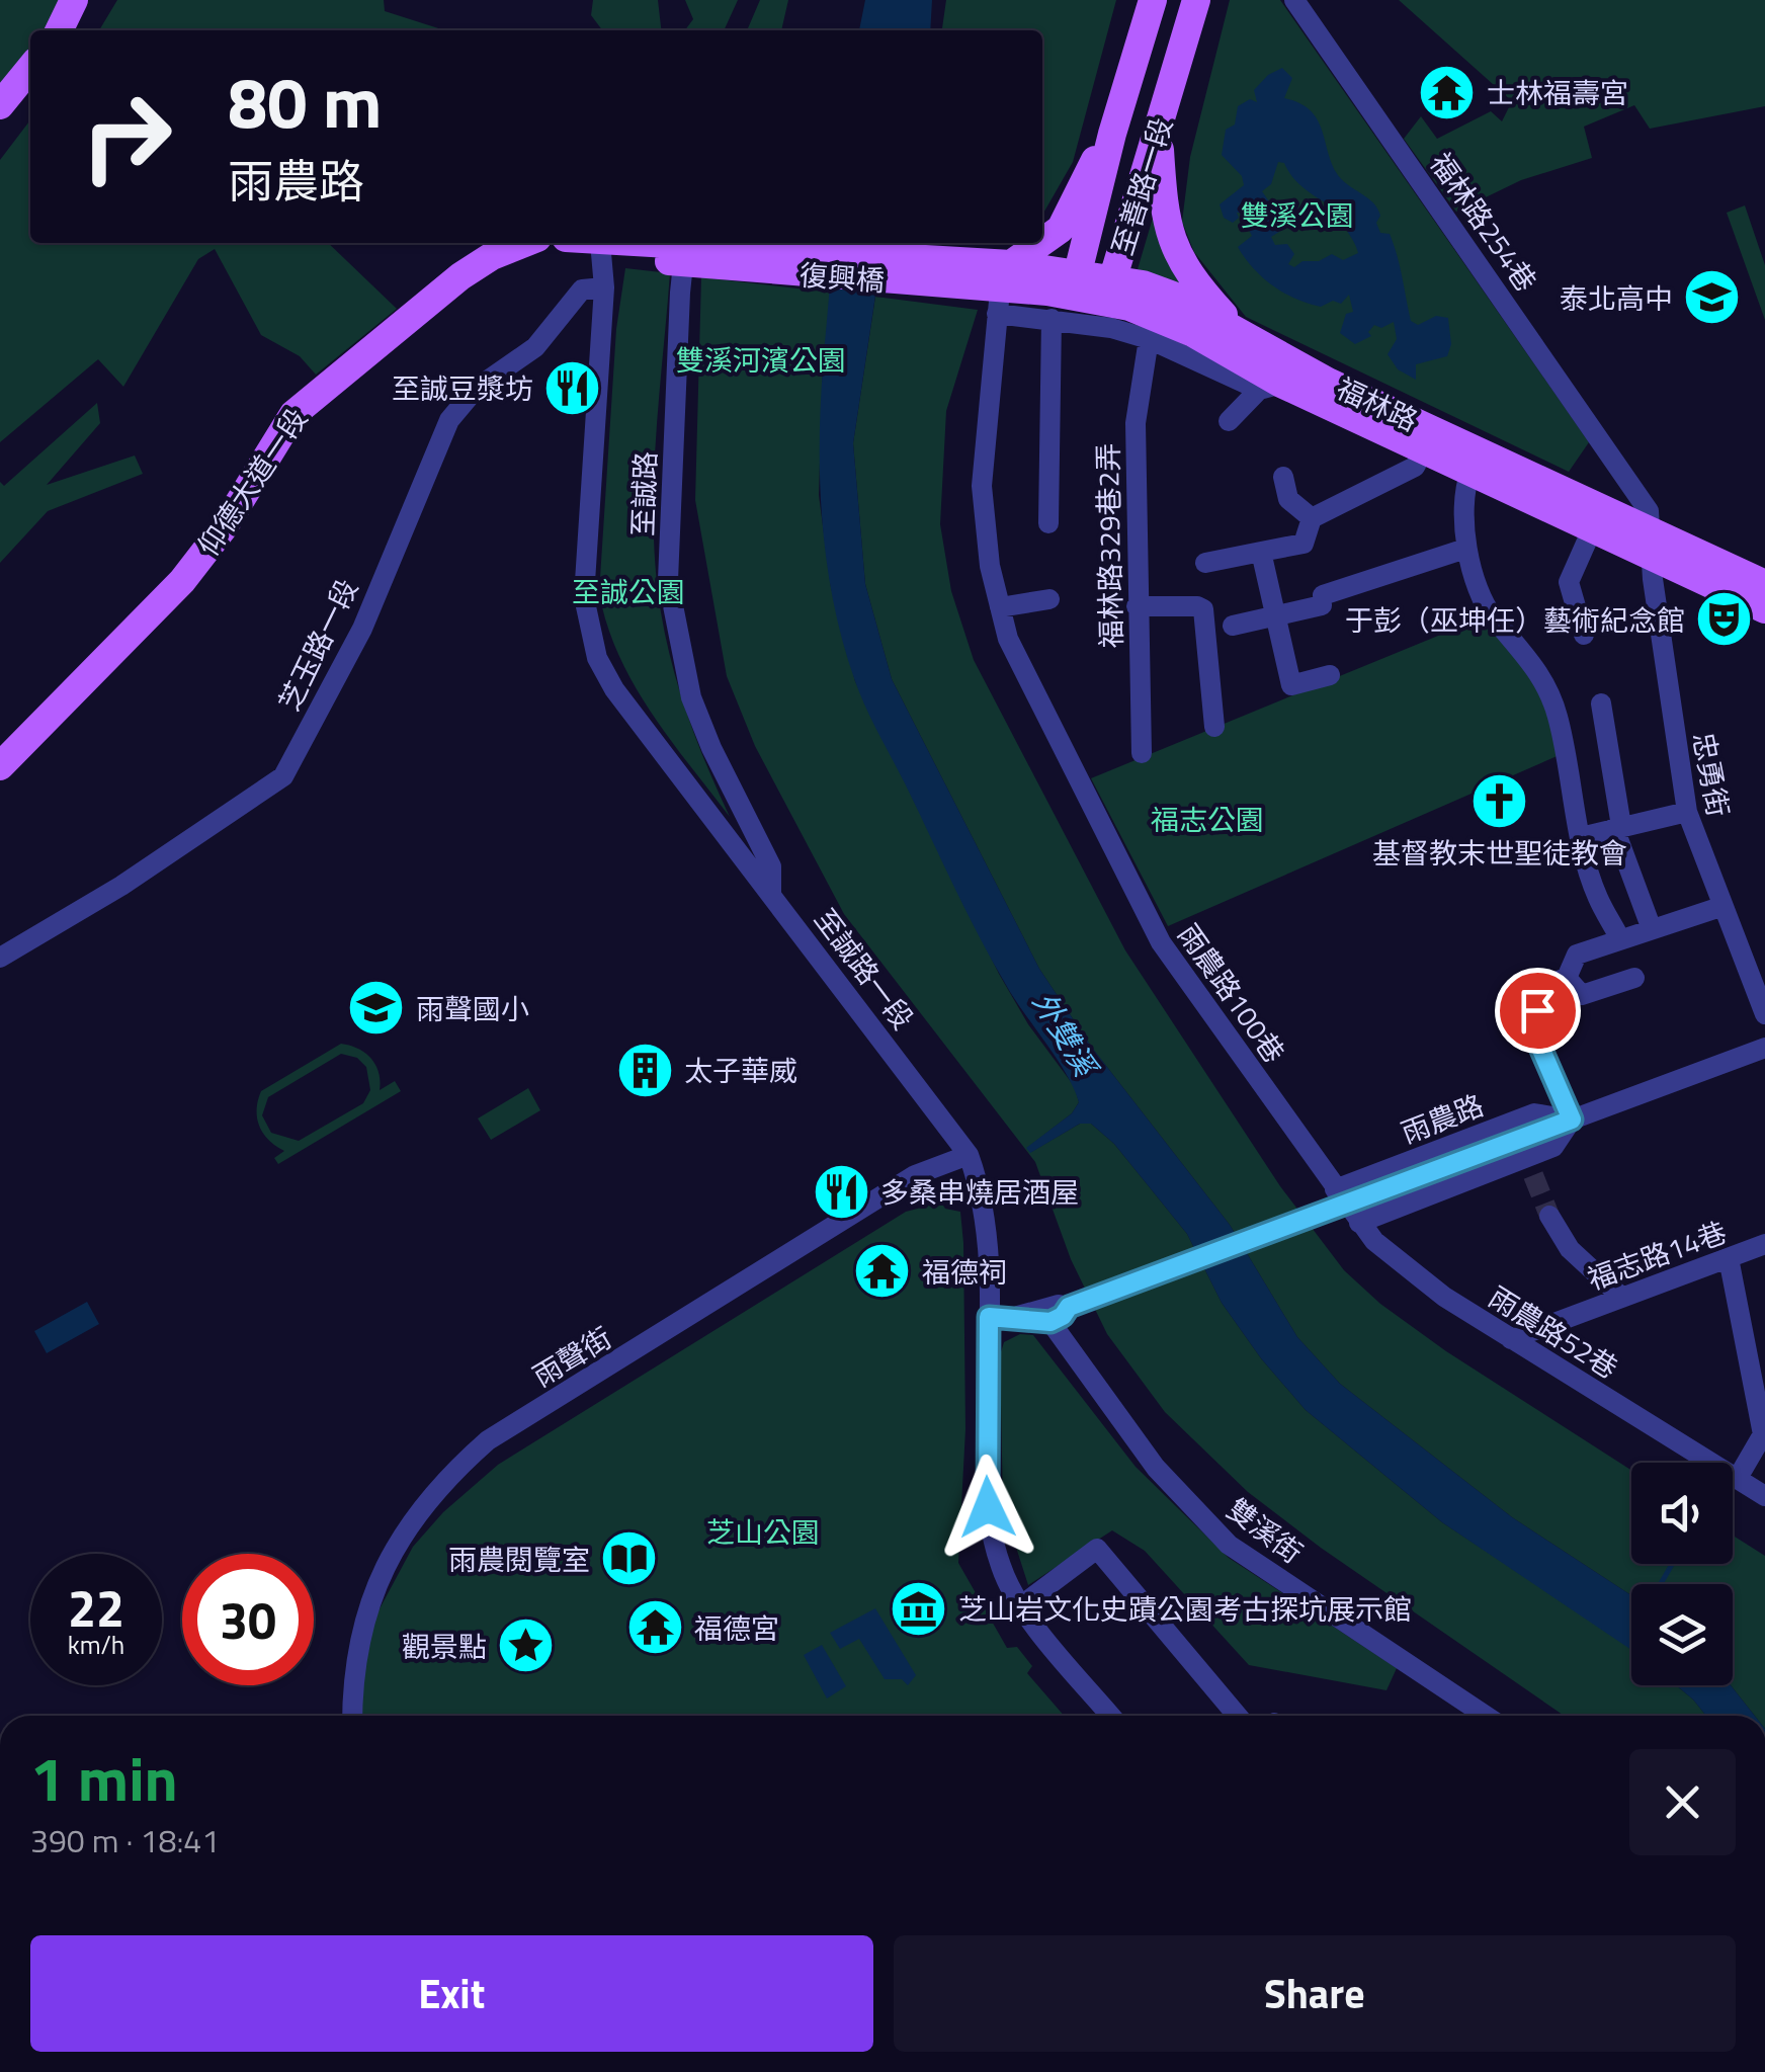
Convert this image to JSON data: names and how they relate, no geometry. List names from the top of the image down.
{
  "streets": {
    "main road": [
      "至善路一段",
      "復興橋",
      "福林路",
      "仰德大道一段"
    ],
    "street": [
      "福林路254巷",
      "至誠路",
      "福林路329巷2弄",
      "芝玉路一段",
      "忠勇街",
      "至誠路一段",
      "雨農路100巷",
      "雨農路",
      "福志路14巷",
      "雨農路52巷",
      "雨聲街",
      "雙溪街"
    ]
  },
  "crossings": [
    ["至善路一段", "福林路"],
    ["福林路254巷", "福林路"],
    ["福林路254巷", "忠勇街"],
    ["復興橋", "福林路"],
    ["復興橋", "至誠路"],
    ["福林路", "忠勇街"],
    ["至誠路", "至誠路一段"],
    ["芝玉路一段", "至誠路一段"],
    ["至誠路一段", "雨聲街"],
    ["雨農路100巷", "雨農路"],
    ["雨農路100巷", "雨農路52巷"],
    ["雨農路", "雨農路52巷"],
    ["福志路14巷", "雨農路52巷"]
  ],
  "water": ["外雙溪"],
  "parks": [
    "雙溪公園",
    "雙溪河濱公園",
    "至誠公園",
    "福志公園",
    "芝山公園"
  ],
  "places": {
    "temple": ["士林福壽宮", "福德祠", "福德宮"],
    "school or university": ["泰北高中", "雨聲國小"],
    "restaurant": ["至誠豆漿坊", "多桑串燒居酒屋"],
    "theatre": ["于彭（巫坤任）藝術紀念館"],
    "church": ["基督教末世聖徒教會"],
    "building": ["太子華威"],
    "library": ["雨農閱覽室"],
    "museum": ["芝山岩文化史蹟公園考古探坑展示館"],
    "place": ["觀景點"]
  },
  "page": {
    "turn": ["80 m", "雨農路"],
    "speed": "22 km/h",
    "limit": "30",
    "heading": ["1 min", "390 m · 18:41"],
    "buttons": ["Exit", "Share"]
  }
}
